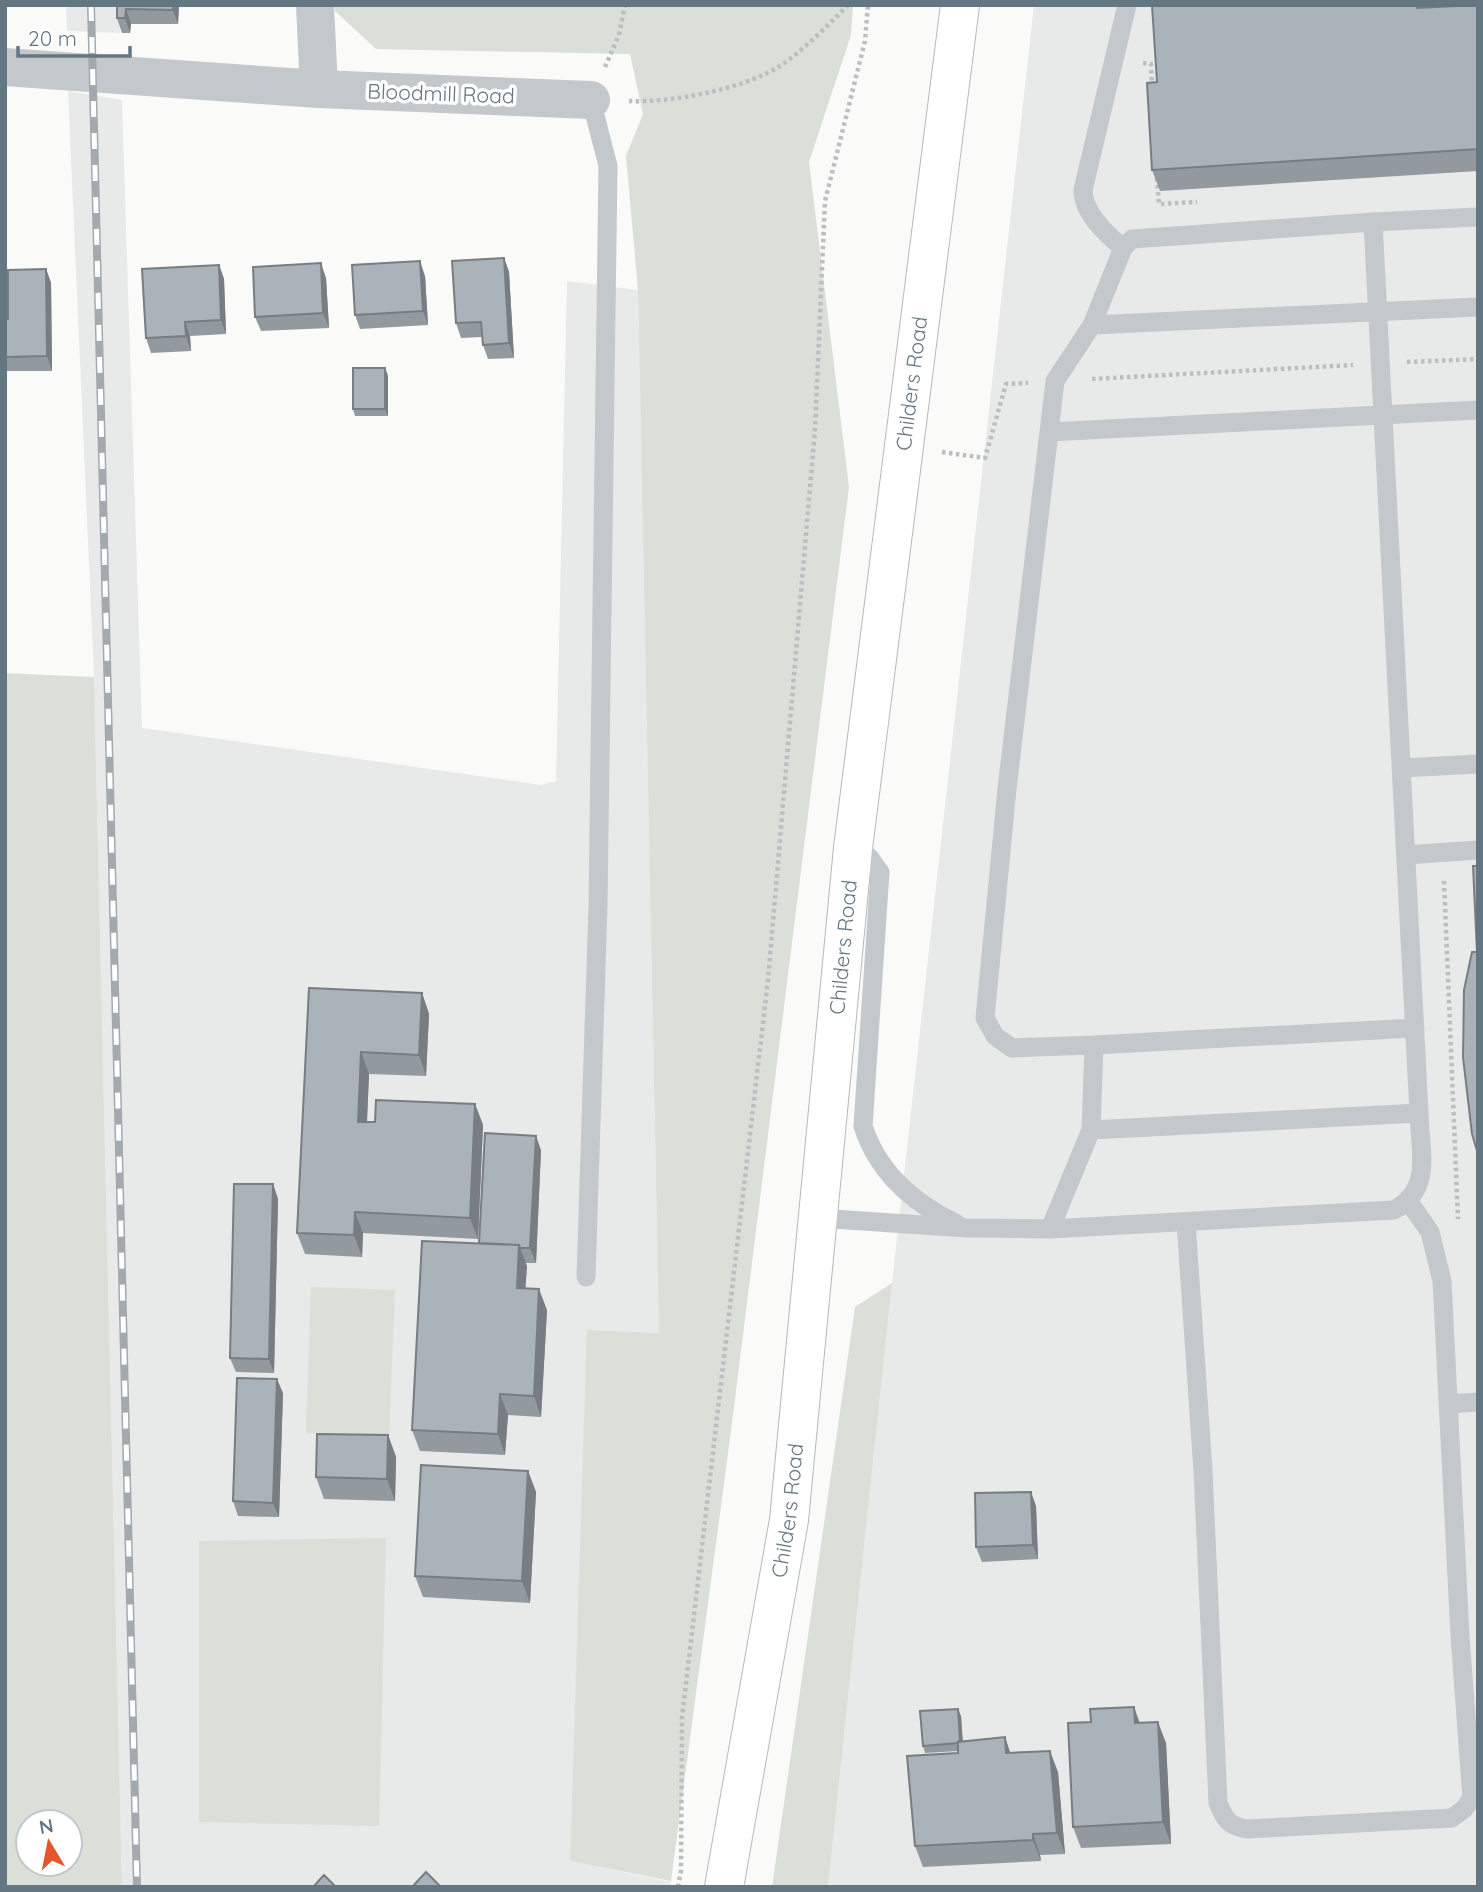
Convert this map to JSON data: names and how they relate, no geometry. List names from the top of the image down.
{
  "streets": {
    "main road": ["Childers Road"],
    "street": ["Bloodmill Road"]
  },
  "scale_bar": "20 m",
  "north": "top"
}
